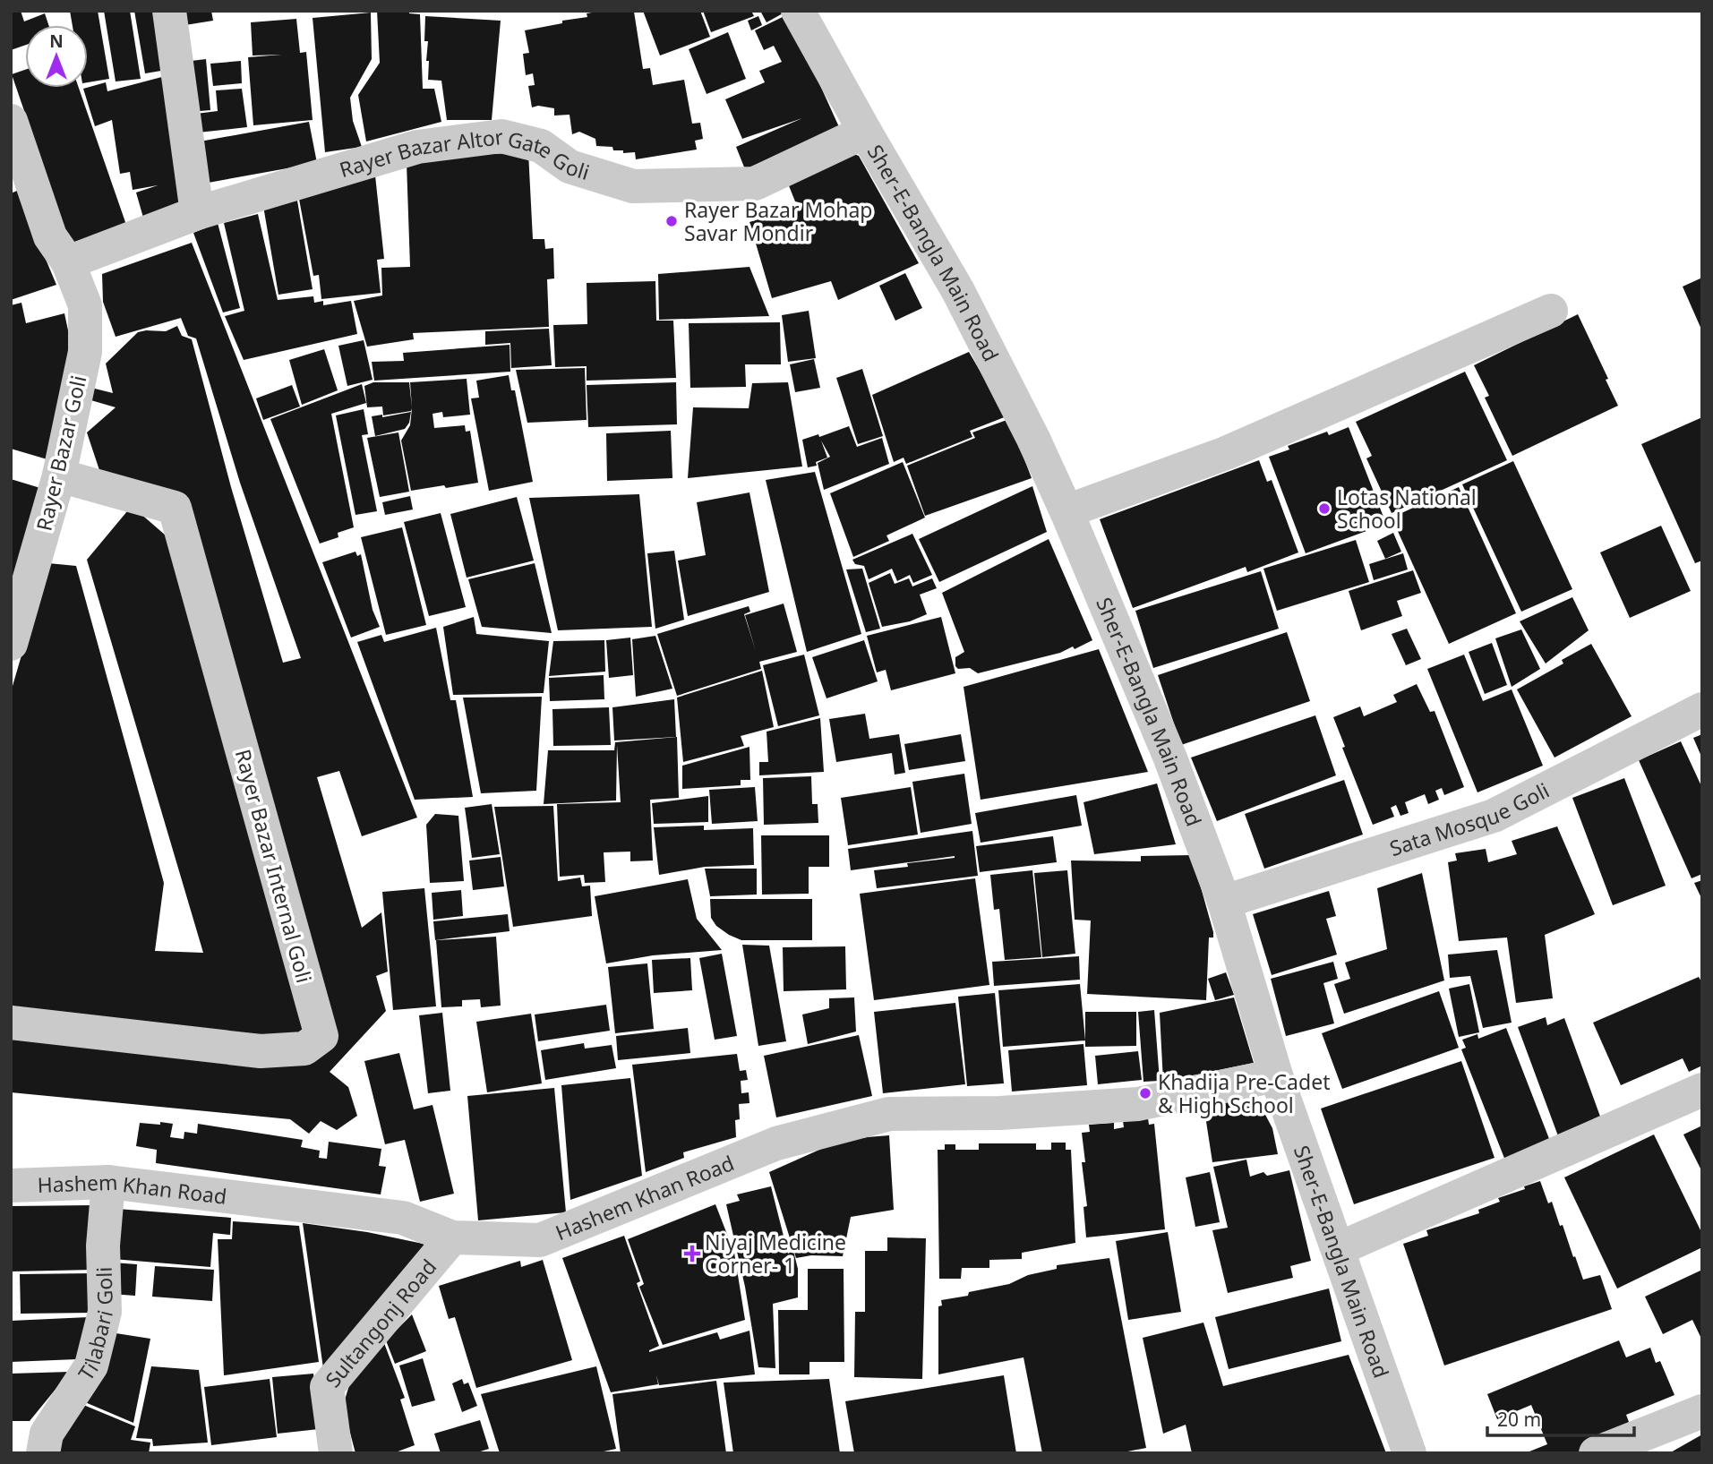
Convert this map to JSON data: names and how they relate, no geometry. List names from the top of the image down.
{
  "streets": {
    "street": [
      "Rayer Bazar Altor Gate Goli",
      "Sher-E-Bangla Main Road",
      "Rayer Bazar Goli",
      "Sata Mosque Goli",
      "Rayer Bazar Internal Goli",
      "Hashem Khan Road",
      "Tilabari Goli",
      "Sultangonj Road"
    ]
  },
  "crossings": [
    ["Rayer Bazar Altor Gate Goli", "Sher-E-Bangla Main Road"],
    ["Rayer Bazar Altor Gate Goli", "Rayer Bazar Goli"],
    ["Sher-E-Bangla Main Road", "Sata Mosque Goli"],
    ["Sher-E-Bangla Main Road", "Hashem Khan Road"],
    ["Rayer Bazar Goli", "Rayer Bazar Internal Goli"],
    ["Hashem Khan Road", "Tilabari Goli"],
    ["Hashem Khan Road", "Sultangonj Road"]
  ],
  "places": {
    "other": ["Rayer Bazar Mohap Savar Mondir", "Lotas National School", "Khadija Pre-Cadet & High School"],
    "health": ["Niyaj Medicine Corner- 1"]
  },
  "scale_bar": "20 m",
  "north": "top"
}
